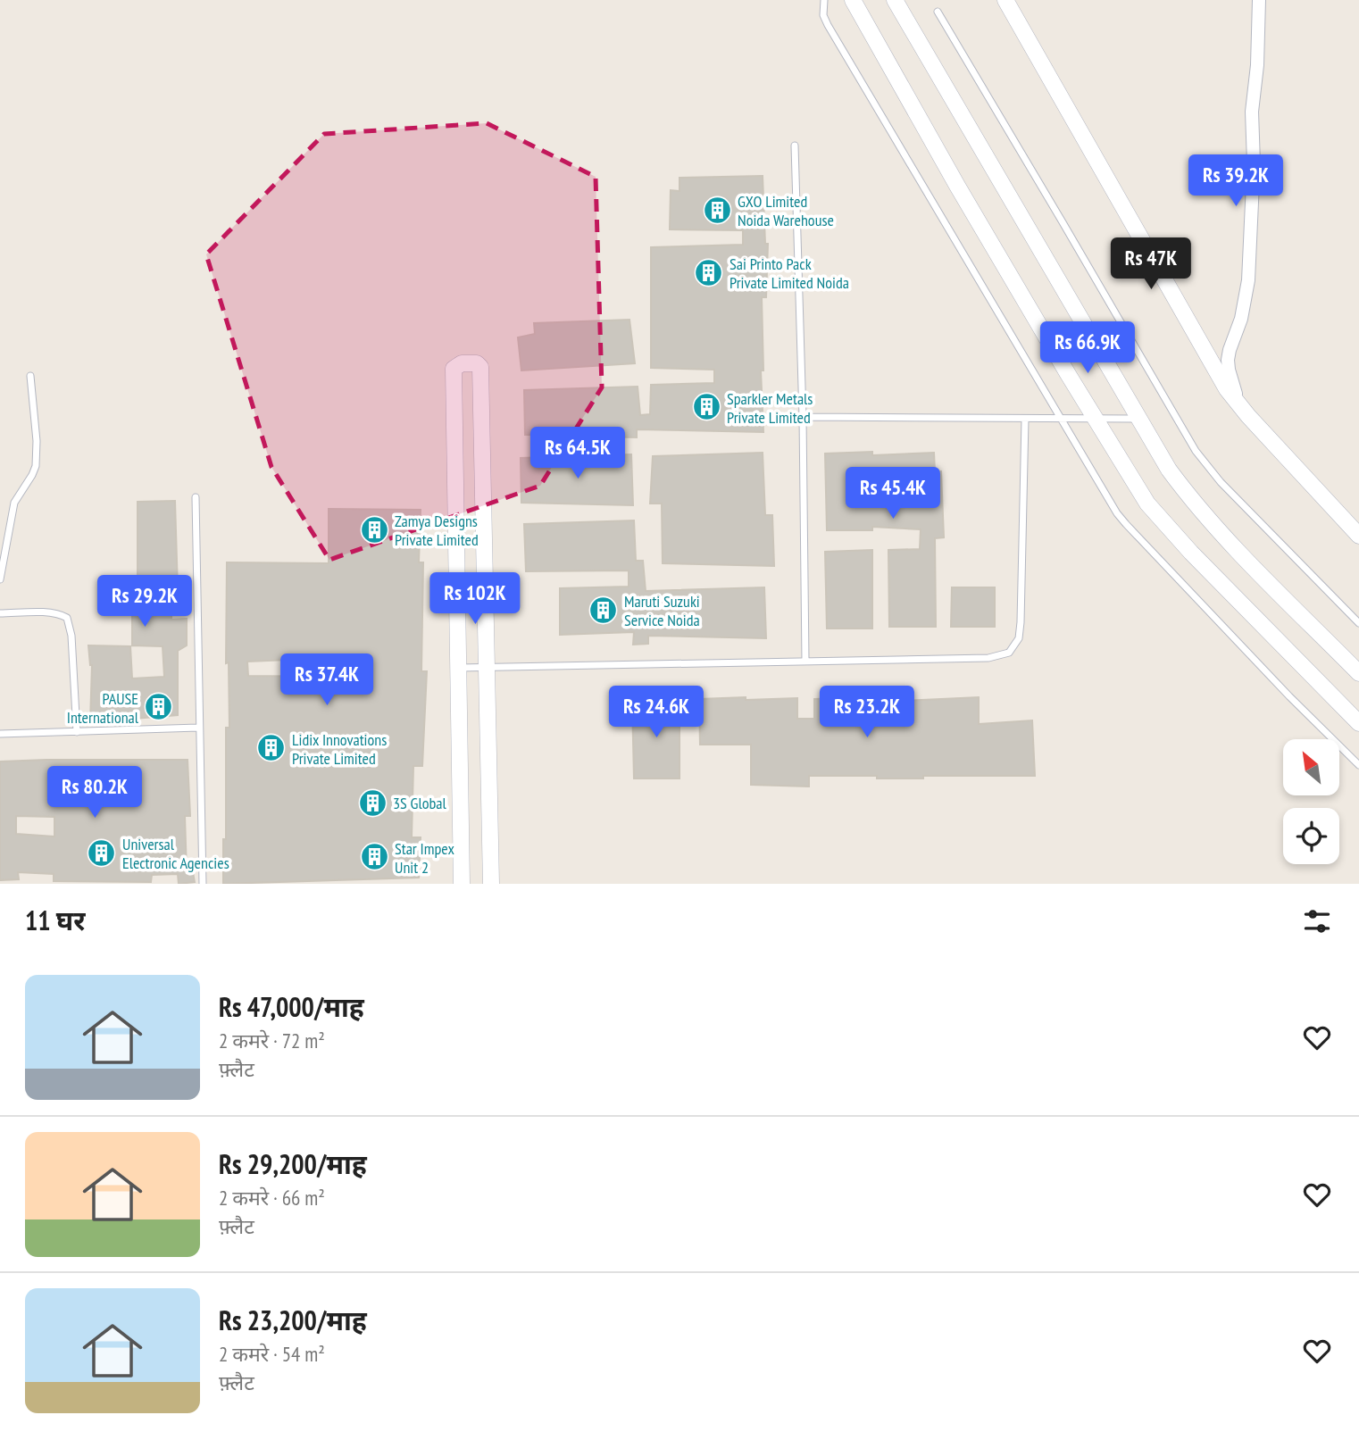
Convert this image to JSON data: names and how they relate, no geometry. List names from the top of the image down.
{
  "places": {
    "building": [
      "GXO Limited Noida Warehouse",
      "Sai Printo Pack Private Limited Noida",
      "Sparkler Metals Private Limited",
      "Zamya Designs Private Limited",
      "Maruti Suzuki Service Noida",
      "PAUSE International",
      "Lidix Innovations Private Limited",
      "3S Global",
      "Universal Electronic Agencies",
      "Star Impex Unit 2"
    ]
  },
  "north": "top left",
  "page": {
    "price": [
      "Rs 39.2K",
      "Rs 47K",
      "Rs 66.9K",
      "Rs 64.5K",
      "Rs 45.4K",
      "Rs 102K",
      "Rs 29.2K",
      "Rs 37.4K",
      "Rs 24.6K",
      "Rs 23.2K",
      "Rs 80.2K"
    ],
    "heading": "11 घर",
    "list": [
      {
        "name": "Rs 47,000/माह",
        "note": "2 कमरे · 72 m² · फ़्लैट"
      },
      {
        "name": "Rs 29,200/माह",
        "note": "2 कमरे · 66 m² · फ़्लैट"
      },
      {
        "name": "Rs 23,200/माह",
        "note": "2 कमरे · 54 m² · फ़्लैट"
      }
    ]
  }
}
